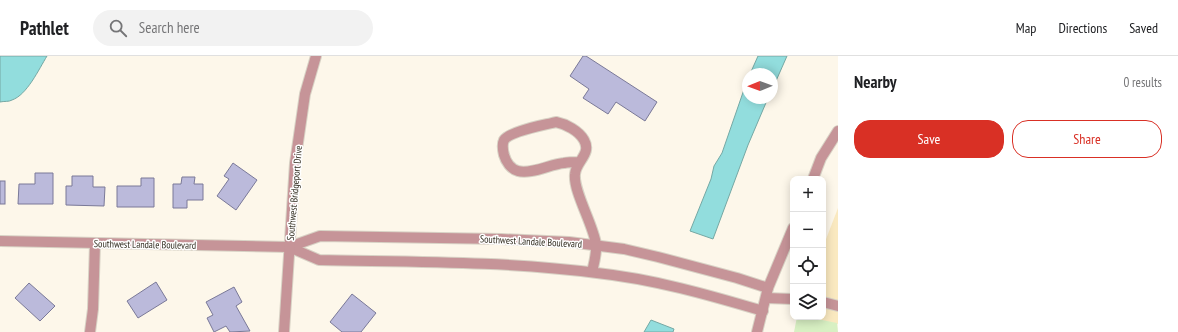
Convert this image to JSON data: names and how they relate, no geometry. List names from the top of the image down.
{
  "streets": {
    "street": ["Southwest Bridgeport Drive", "Southwest Landale Boulevard"]
  },
  "crossings": [
    ["Southwest Bridgeport Drive", "Southwest Landale Boulevard"]
  ],
  "north": "left",
  "page": {
    "header": "Pathlet",
    "search": "Search here",
    "nav": ["Map", "Directions", "Saved"],
    "heading": ["Nearby", "0 results"],
    "buttons": ["Save", "Share"],
    "map_buttons": ["+", "−"]
  }
}
